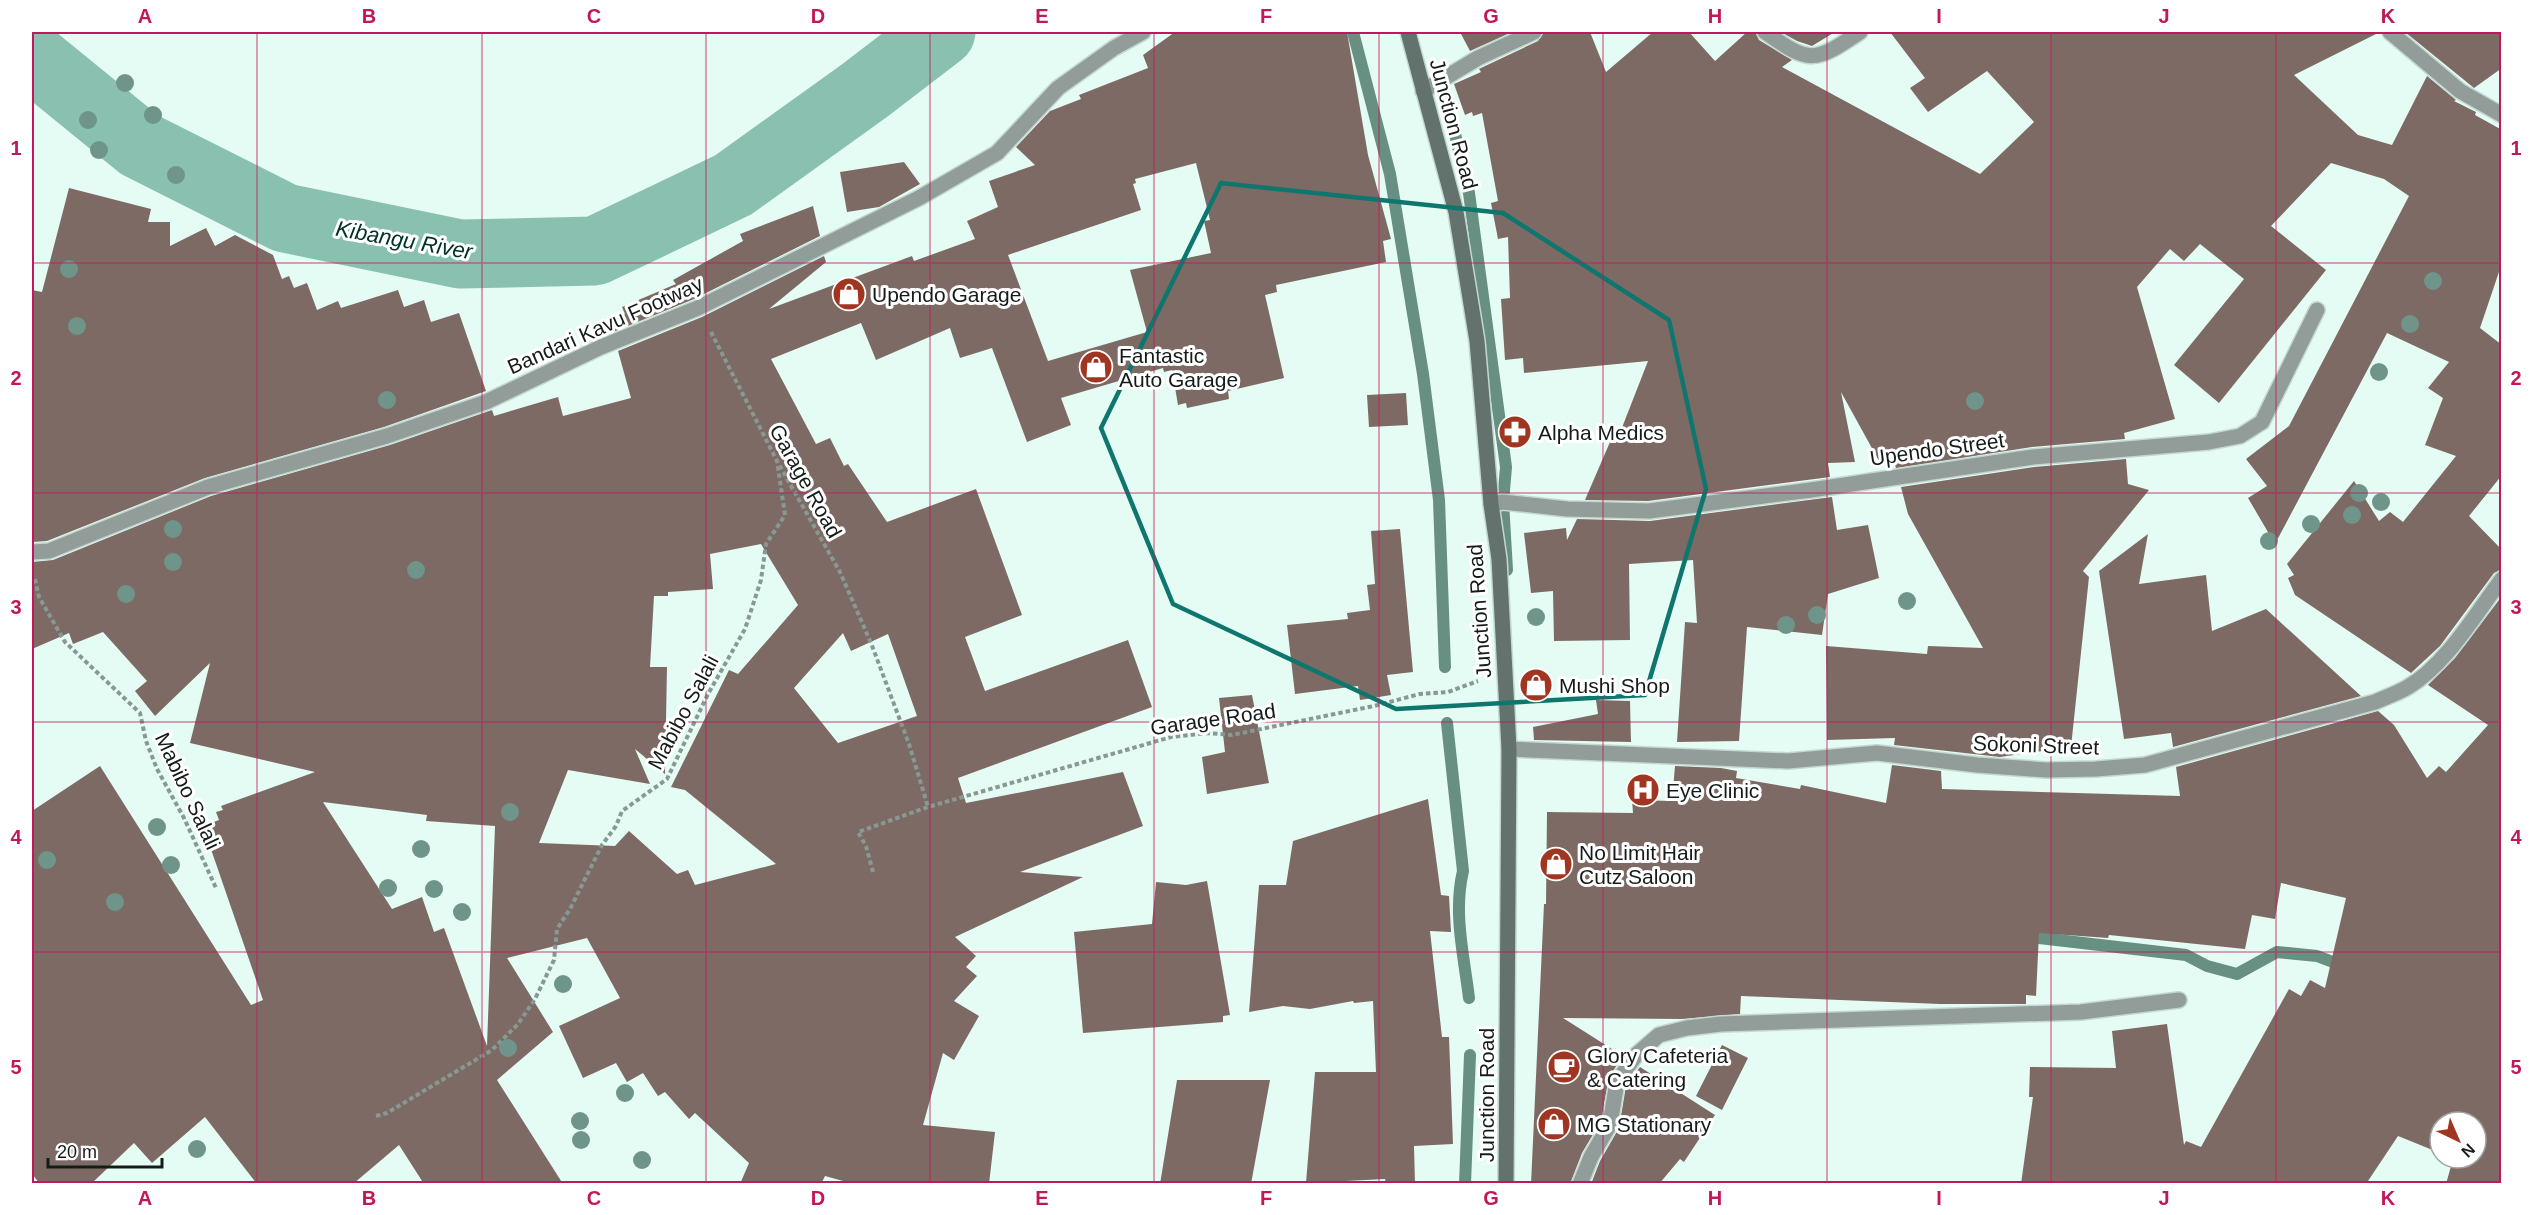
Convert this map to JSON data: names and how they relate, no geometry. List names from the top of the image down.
{
  "streets": {
    "main road": ["Junction Road"],
    "street": ["Bandari Kavu Footway", "Upendo Street", "Sokoni Street"],
    "path": ["Garage Road", "Mabibo Salali"]
  },
  "crossings": [
    ["Junction Road", "Upendo Street"],
    ["Junction Road", "Garage Road"],
    ["Junction Road", "Sokoni Street"],
    ["Bandari Kavu Footway", "Garage Road"],
    ["Garage Road", "Mabibo Salali"]
  ],
  "water": ["Kibangu River"],
  "places": {
    "shop": [
      "Upendo Garage",
      "Fantastic Auto Garage",
      "Mushi Shop",
      "No Limit Hair Cutz Saloon",
      "MG Stationary"
    ],
    "pharmacy": ["Alpha Medics"],
    "hospital": ["Eye Clinic"],
    "cafe": ["Glory Cafeteria & Catering"]
  },
  "scale_bar": "20 m",
  "north": "bottom right",
  "grid": {
    "columns": [
      "A",
      "B",
      "C",
      "D",
      "E",
      "F",
      "G",
      "H",
      "I",
      "J",
      "K"
    ],
    "rows": [
      "1",
      "2",
      "3",
      "4",
      "5"
    ]
  }
}
